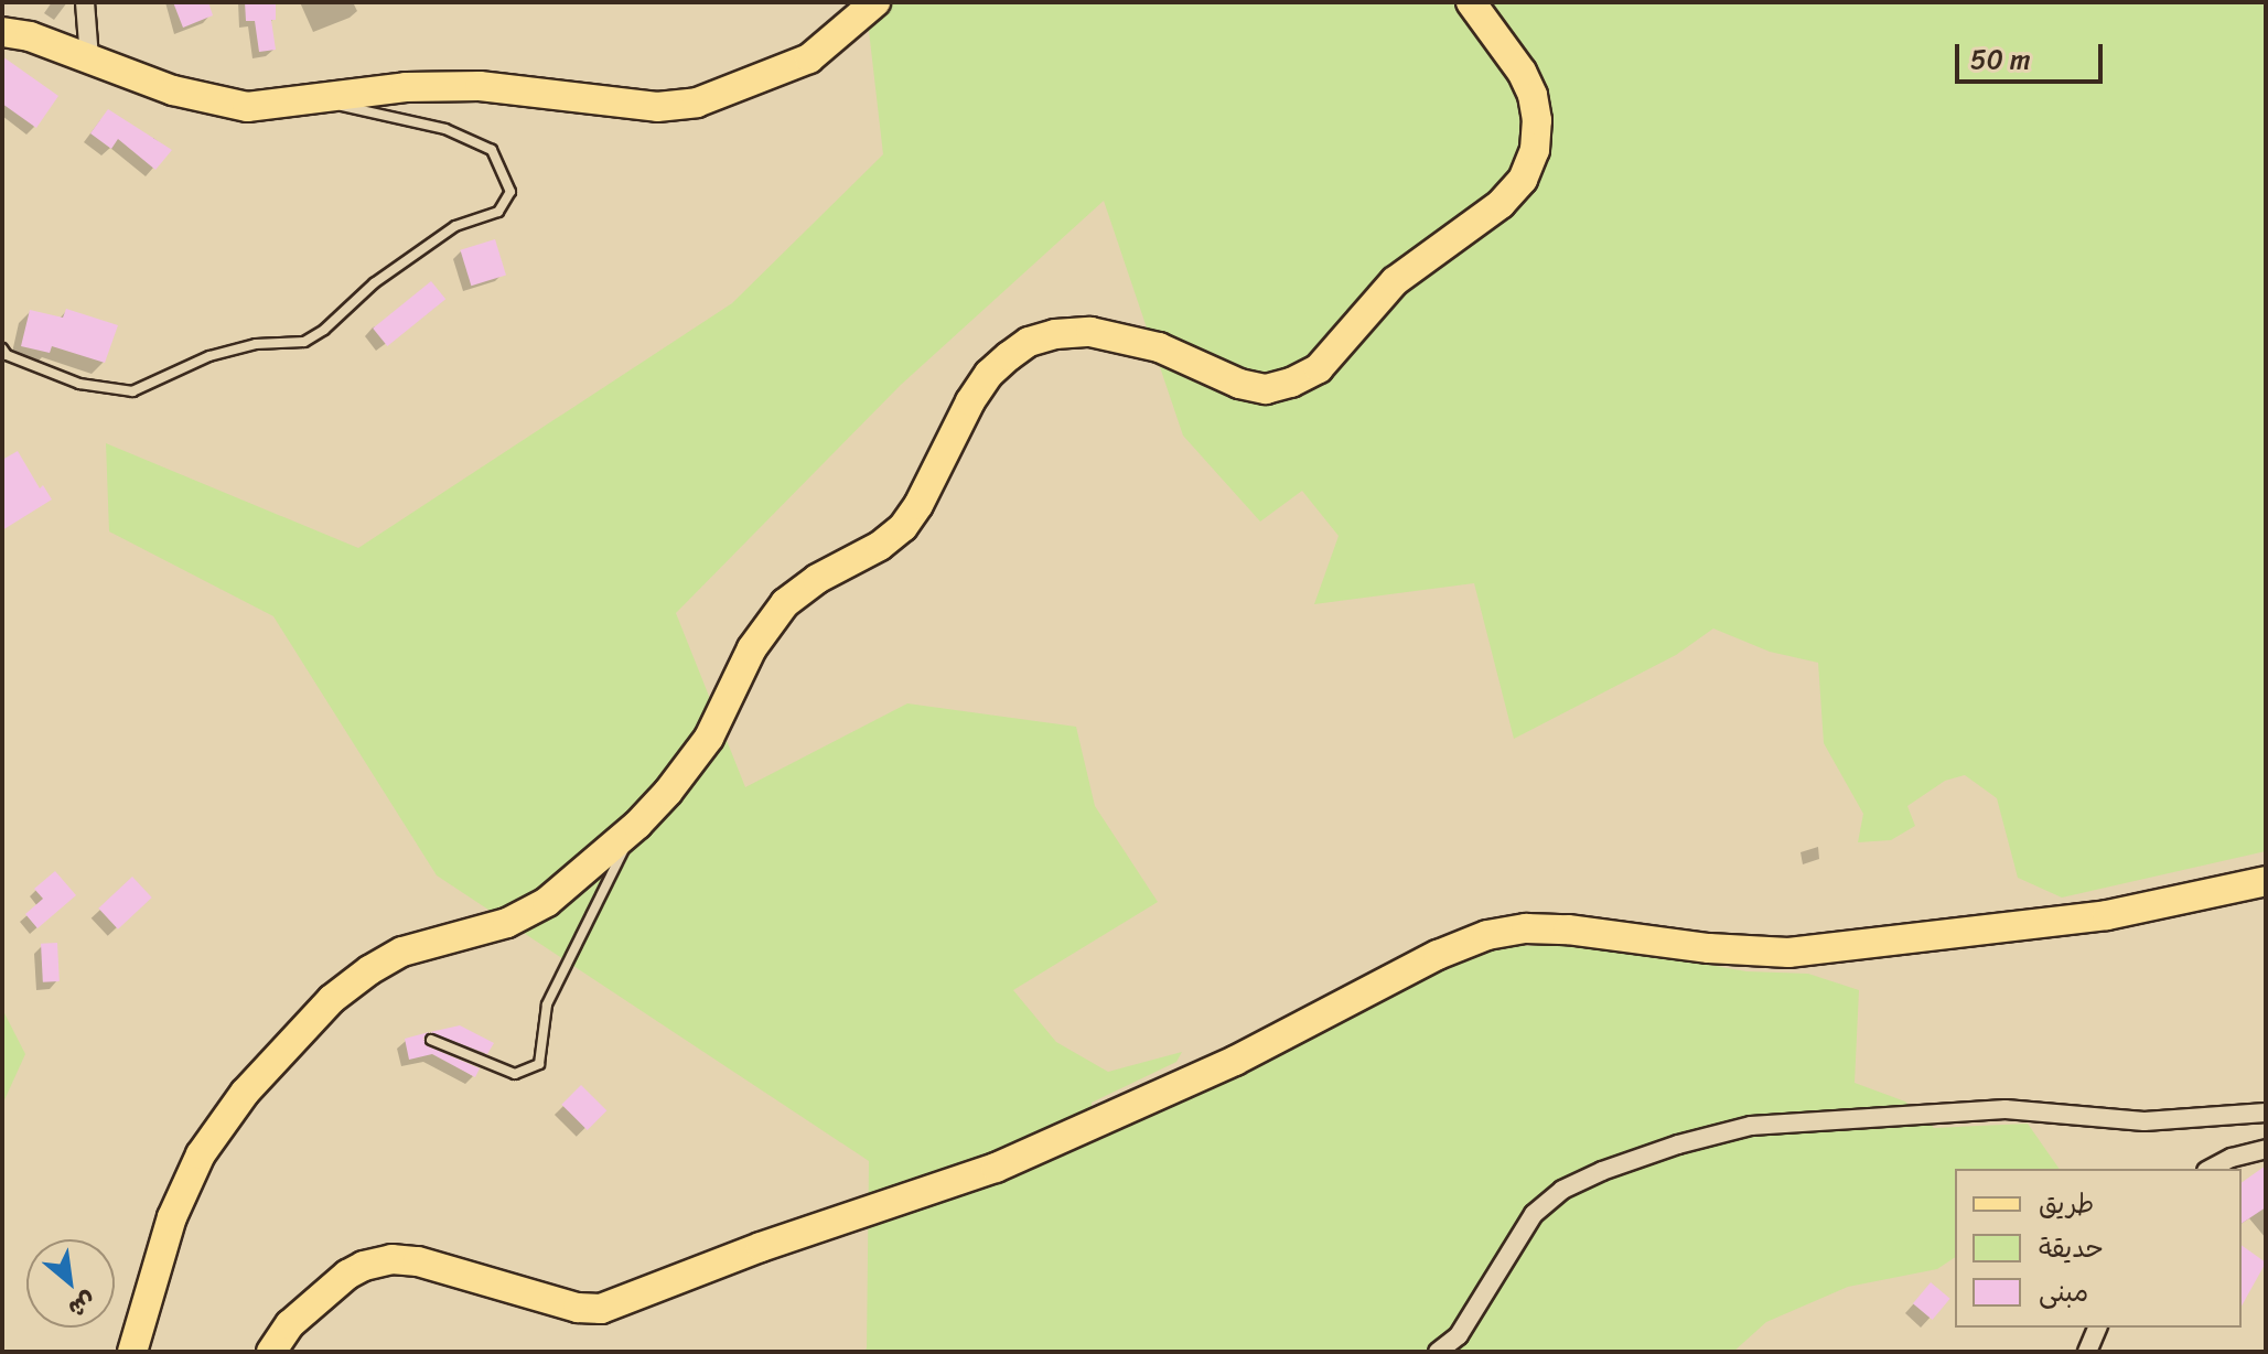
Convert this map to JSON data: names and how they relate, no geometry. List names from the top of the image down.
{
  "legend": ["طريق", "حديقة", "مبنى"],
  "scale_bar": "50 m",
  "north": "bottom right"
}
